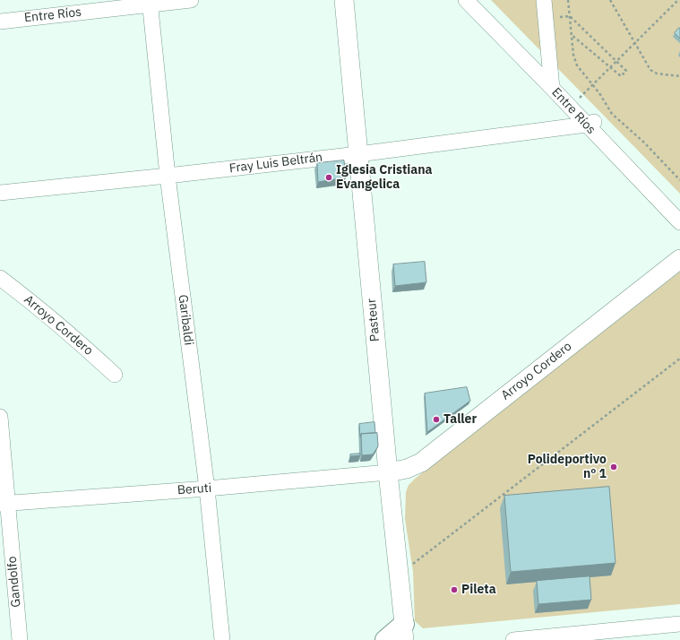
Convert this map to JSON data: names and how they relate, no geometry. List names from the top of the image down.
{
  "streets": {
    "street": [
      "Entre Ríos",
      "Fray Luis Beltrán",
      "Garibaldi",
      "Pasteur",
      "Arroyo Cordero",
      "Beruti",
      "Gandolfo"
    ]
  },
  "crossings": [
    ["Entre Ríos", "Fray Luis Beltrán"],
    ["Entre Ríos", "Garibaldi"],
    ["Fray Luis Beltrán", "Garibaldi"],
    ["Fray Luis Beltrán", "Pasteur"],
    ["Garibaldi", "Beruti"],
    ["Pasteur", "Arroyo Cordero"],
    ["Pasteur", "Beruti"],
    ["Arroyo Cordero", "Beruti"],
    ["Beruti", "Gandolfo"]
  ],
  "places": [
    "Iglesia Cristiana Evangelica",
    "Taller",
    "Polideportivo nº 1",
    "Pileta"
  ]
}
